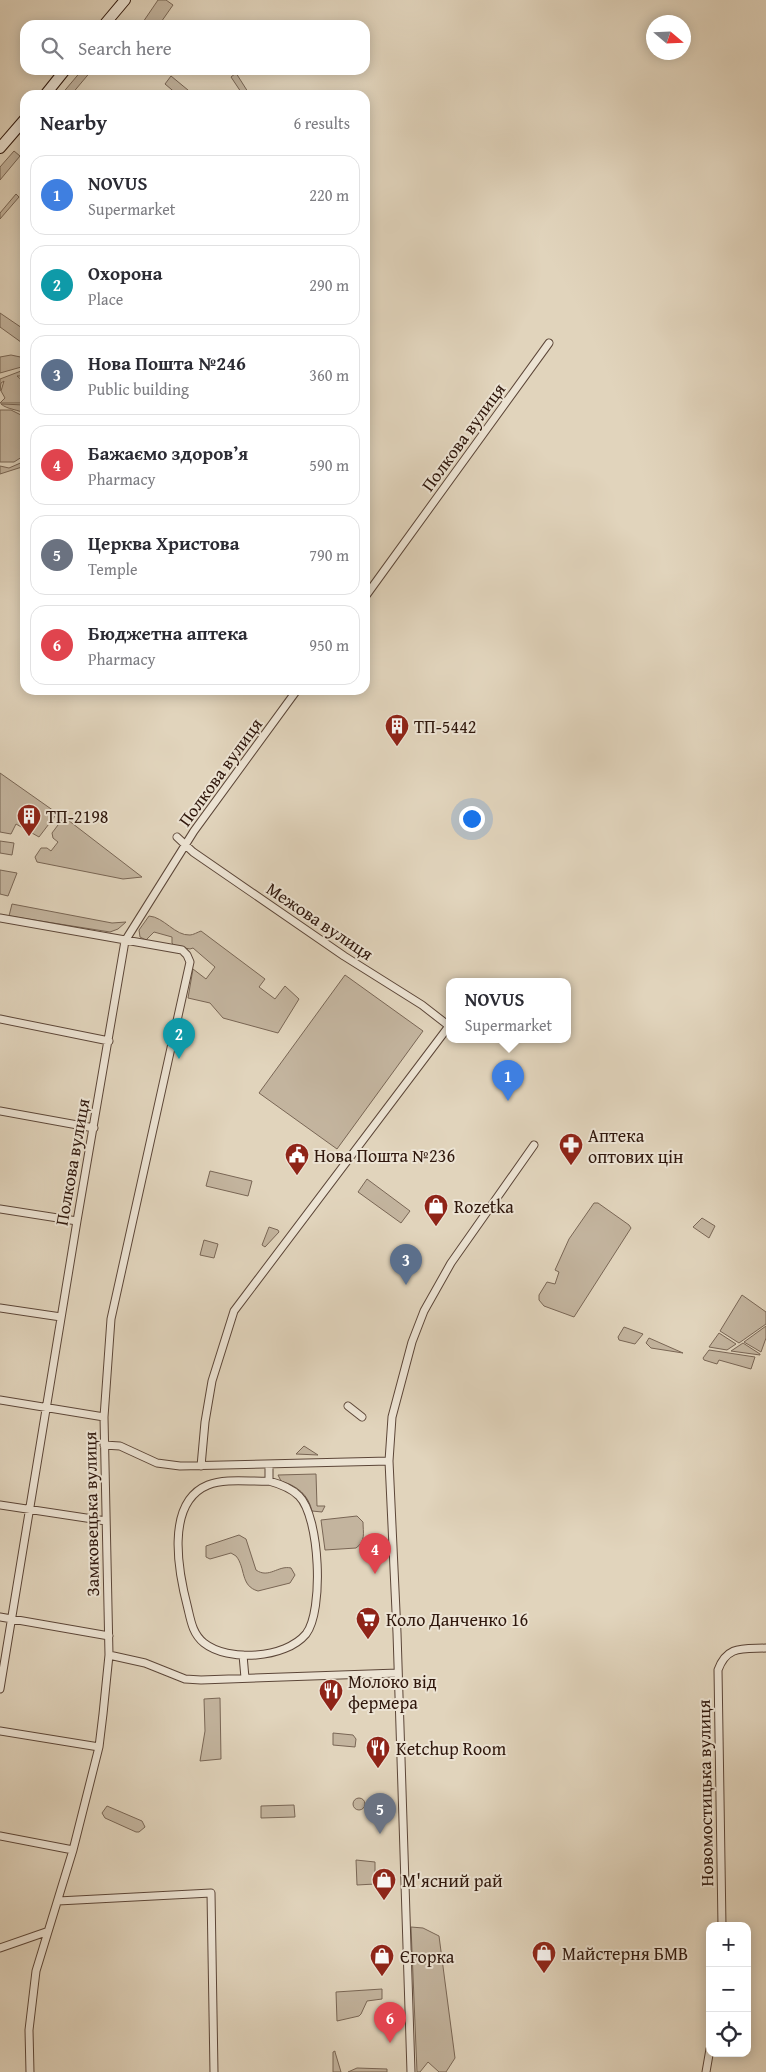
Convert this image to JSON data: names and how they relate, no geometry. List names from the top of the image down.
{
  "streets": {
    "street": [
      "Полкова вулиця",
      "Межова вулиця",
      "Замковецька вулиця",
      "Новомостицька вулиця"
    ]
  },
  "crossings": [
    ["Полкова вулиця", "Межова вулиця"],
    ["Полкова вулиця", "Замковецька вулиця"]
  ],
  "places": {
    "building": ["ТП-5442", "ТП-2198"],
    "pharmacy": ["Аптека оптових цін"],
    "public building": ["Нова Пошта №236"],
    "shop": [
      "Rozetka",
      "М'ясний рай",
      "Майстерня БМВ",
      "Єгорка"
    ],
    "supermarket": ["Коло Данченко 16"],
    "restaurant": ["Молоко від фермера", "Ketchup Room"]
  },
  "north": "right",
  "page": {
    "search": "Search here",
    "heading": ["Nearby", "6 results"],
    "list": [
      {
        "mark": "1",
        "name": "NOVUS",
        "note": "Supermarket",
        "value": "220 m"
      },
      {
        "mark": "2",
        "name": "Охорона",
        "note": "Place",
        "value": "290 m"
      },
      {
        "mark": "3",
        "name": "Нова Пошта №246",
        "note": "Public building",
        "value": "360 m"
      },
      {
        "mark": "4",
        "name": "Бажаємо здоровʼя",
        "note": "Pharmacy",
        "value": "590 m"
      },
      {
        "mark": "5",
        "name": "Церква Христова",
        "note": "Temple",
        "value": "790 m"
      },
      {
        "mark": "6",
        "name": "Бюджетна аптека",
        "note": "Pharmacy",
        "value": "950 m"
      }
    ],
    "popup": ["NOVUS", "Supermarket"],
    "pins": [
      "2",
      "1",
      "3",
      "4",
      "5",
      "6"
    ],
    "map_buttons": ["+", "−"]
  }
}
